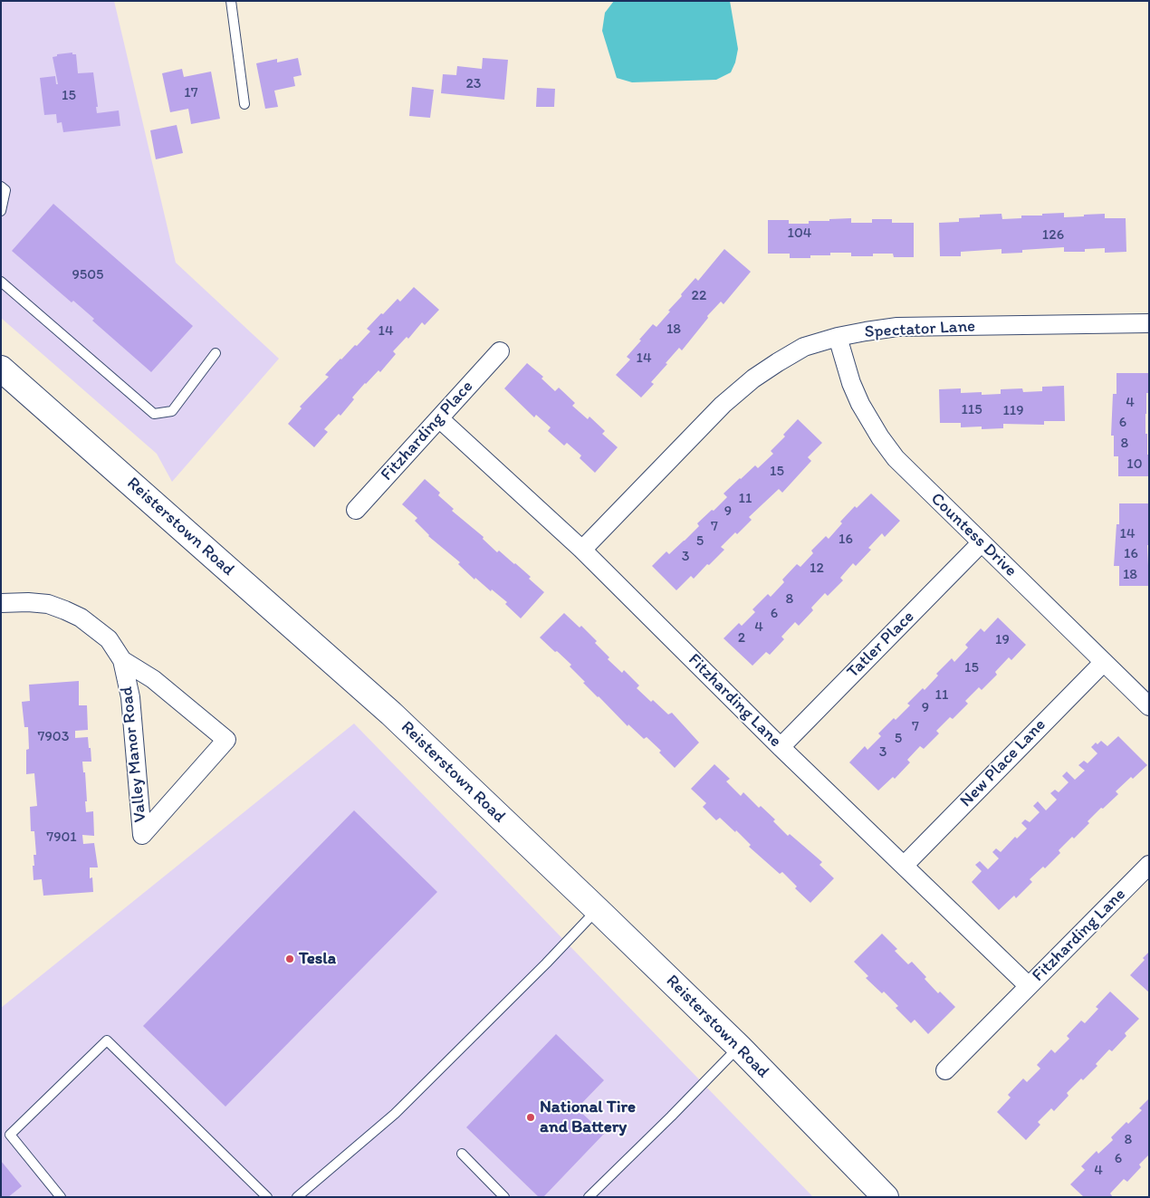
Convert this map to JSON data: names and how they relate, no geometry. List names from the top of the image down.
{
  "streets": {
    "main road": ["Reisterstown Road"],
    "street": [
      "Spectator Lane",
      "Fitzharding Place",
      "Countess Drive",
      "Tatler Place",
      "Fitzharding Lane",
      "Valley Manor Road",
      "New Place Lane"
    ]
  },
  "crossings": [
    ["Spectator Lane", "Countess Drive"],
    ["Spectator Lane", "Fitzharding Lane"],
    ["Fitzharding Place", "Fitzharding Lane"],
    ["Countess Drive", "Tatler Place"],
    ["Countess Drive", "New Place Lane"],
    ["Tatler Place", "Fitzharding Lane"],
    ["Fitzharding Lane", "New Place Lane"]
  ],
  "places": ["Tesla", "National Tire and Battery"],
  "house_numbers": [
    "23",
    "17",
    "15",
    "104",
    "126",
    "9505",
    "22",
    "18",
    "14",
    "14",
    "4",
    "115",
    "119",
    "6",
    "8",
    "10",
    "15",
    "11",
    "9",
    "7",
    "14",
    "16",
    "5",
    "16",
    "3",
    "12",
    "18",
    "8",
    "6",
    "4",
    "2",
    "19",
    "15",
    "11",
    "9",
    "7",
    "7903",
    "5",
    "3",
    "7901",
    "8",
    "6",
    "4"
  ]
}
